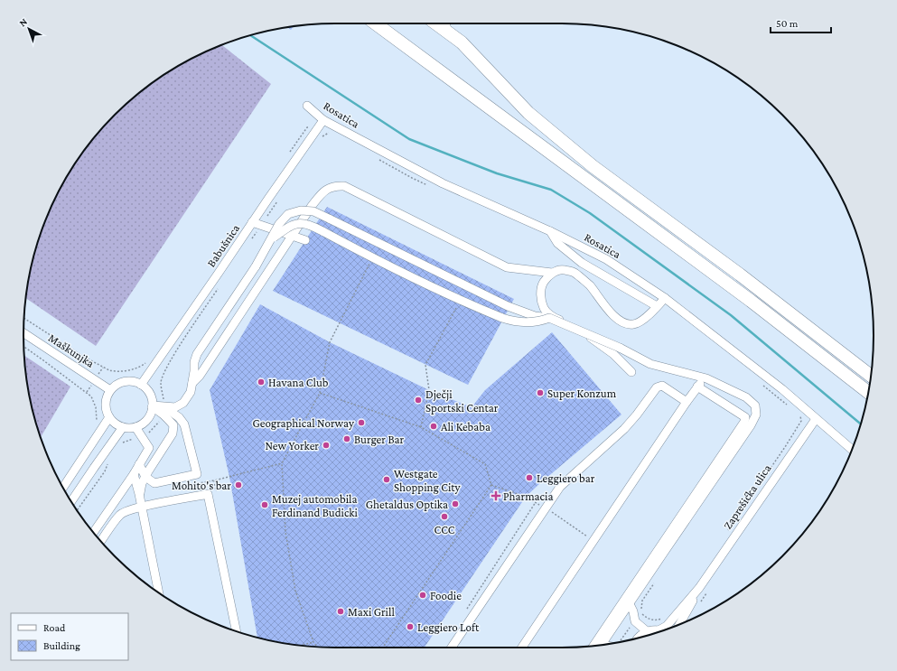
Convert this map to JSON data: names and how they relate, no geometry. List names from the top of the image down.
{
  "streets": {
    "street": [
      "Rosatica",
      "Babušnica",
      "Maškunjka",
      "Zaprešićka ulica"
    ]
  },
  "crossings": [
    ["Rosatica", "Babušnica"],
    ["Rosatica", "Zaprešićka ulica"],
    ["Babušnica", "Maškunjka"]
  ],
  "places": {
    "other": [
      "Havana Club",
      "Super Konzum",
      "Dječji Sportski Centar",
      "Geographical Norway",
      "Ali Kebaba",
      "Burger Bar",
      "New Yorker",
      "Leggiero bar",
      "Westgate Shopping City",
      "Mohito's bar",
      "Ghetaldus Optika",
      "Muzej automobila Ferdinand Budicki",
      "CCC",
      "Foodie",
      "Maxi Grill",
      "Leggiero Loft"
    ],
    "health": ["Pharmacia"]
  },
  "legend": ["Road", "Building"],
  "scale_bar": "50 m",
  "north": "top left"
}
